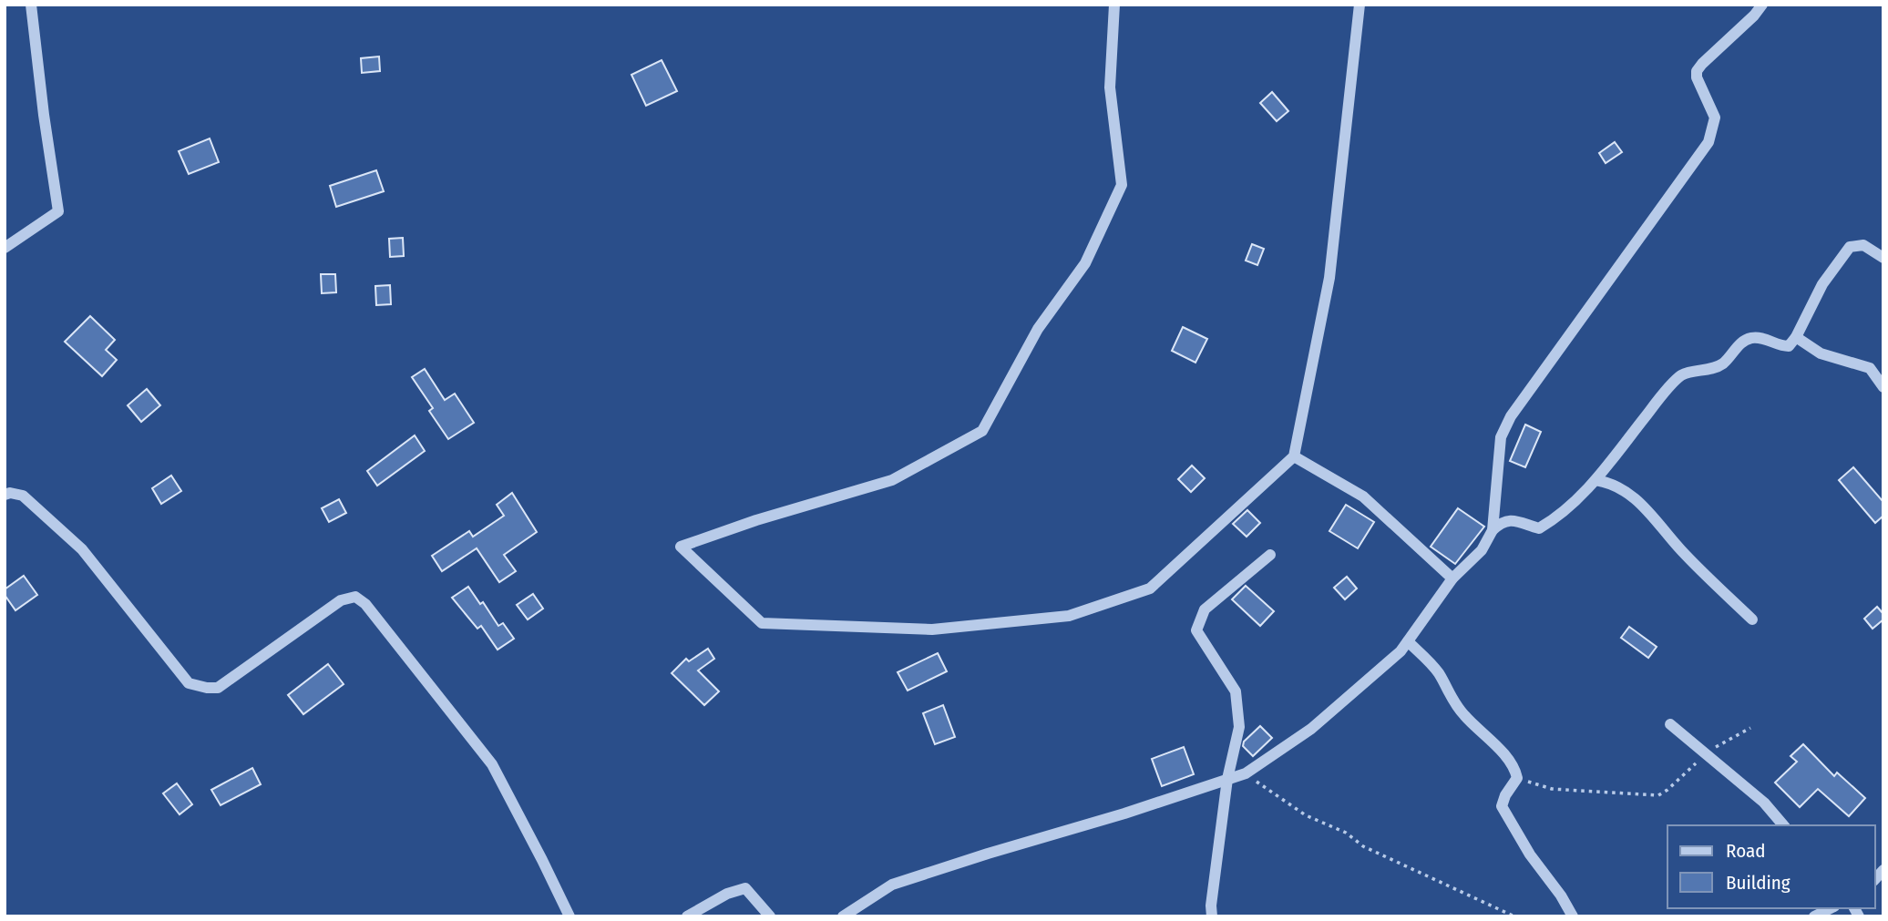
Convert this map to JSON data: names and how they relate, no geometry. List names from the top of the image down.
{
  "legend": ["Road", "Building"]
}
